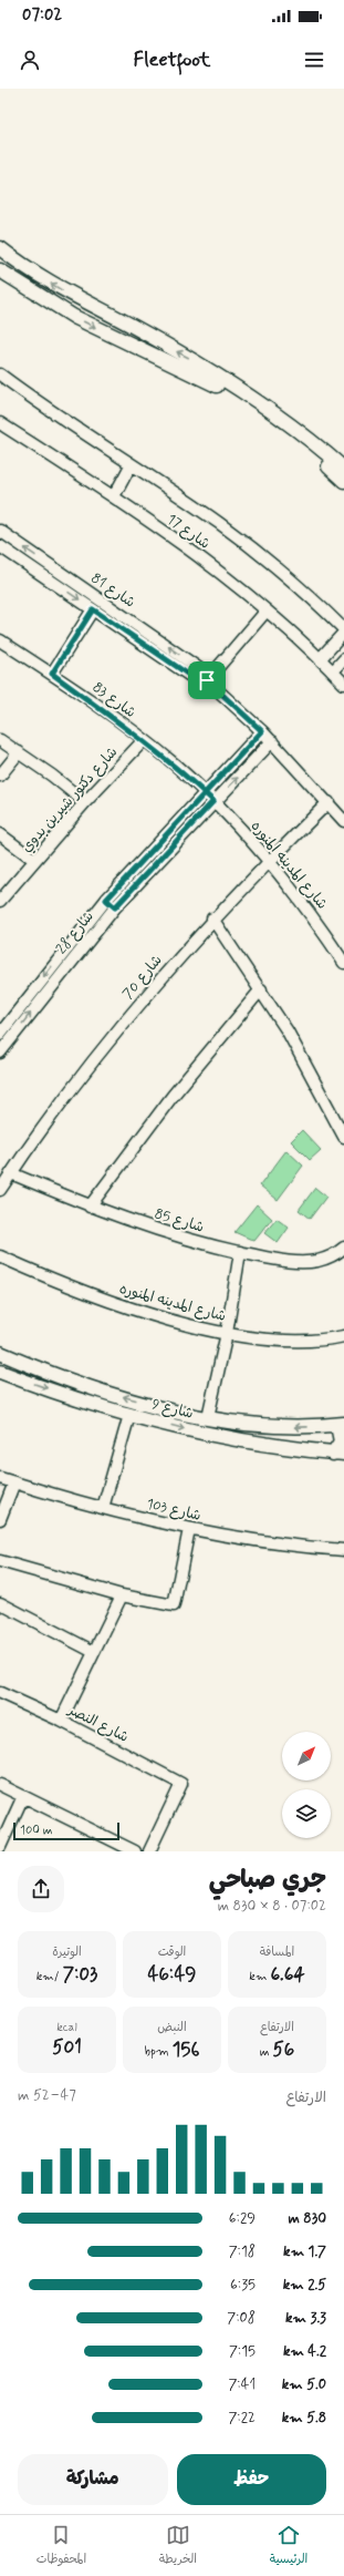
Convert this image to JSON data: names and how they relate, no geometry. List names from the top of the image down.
{
  "streets": {
    "main road": ["شارع 9"],
    "street": [
      "شارع 17",
      "شارع 81",
      "شارع 83",
      "شارع دكتور شيرين بدوي",
      "شارع المدينه المنوره",
      "شارع 28",
      "شارع 70",
      "شارع 85",
      "شارع 103",
      "شارع النصر"
    ]
  },
  "crossings": [
    ["شارع 81", "شارع 28"],
    ["شارع 81", "شارع 70"],
    ["شارع 83", "شارع دكتور شيرين بدوي"],
    ["شارع 83", "شارع المدينه المنوره"],
    ["شارع 83", "شارع 28"],
    ["شارع المدينه المنوره", "شارع 28"],
    ["شارع المدينه المنوره", "شارع 70"],
    ["شارع 70", "شارع 85"]
  ],
  "scale_bar": "100 m",
  "north": "top right",
  "page": {
    "status": "07:02",
    "header": "Fleetfoot",
    "scale": "100 m",
    "heading": ["جري صباحي", "07:02 · 8 × 830 m"],
    "stats": [
      ["المسافة", "6.64 km"],
      ["الوقت", "46:49"],
      ["الوتيرة", "7:03 /km"],
      ["الارتفاع", "56 m"],
      ["النبض", "156 bpm"],
      ["kcal", "501"]
    ],
    "chart": ["الارتفاع", "47–52 m"],
    "list": [
      {
        "name": "830 m",
        "note": "6:29"
      },
      {
        "name": "1.7 km",
        "note": "7:18"
      },
      {
        "name": "2.5 km",
        "note": "6:35"
      },
      {
        "name": "3.3 km",
        "note": "7:08"
      },
      {
        "name": "4.2 km",
        "note": "7:15"
      },
      {
        "name": "5.0 km",
        "note": "7:41"
      },
      {
        "name": "5.8 km",
        "note": "7:22"
      }
    ],
    "buttons": ["حفظ", "مشاركة"],
    "tabs": ["الرئيسية", "الخريطة", "المحفوظات"]
  }
}
